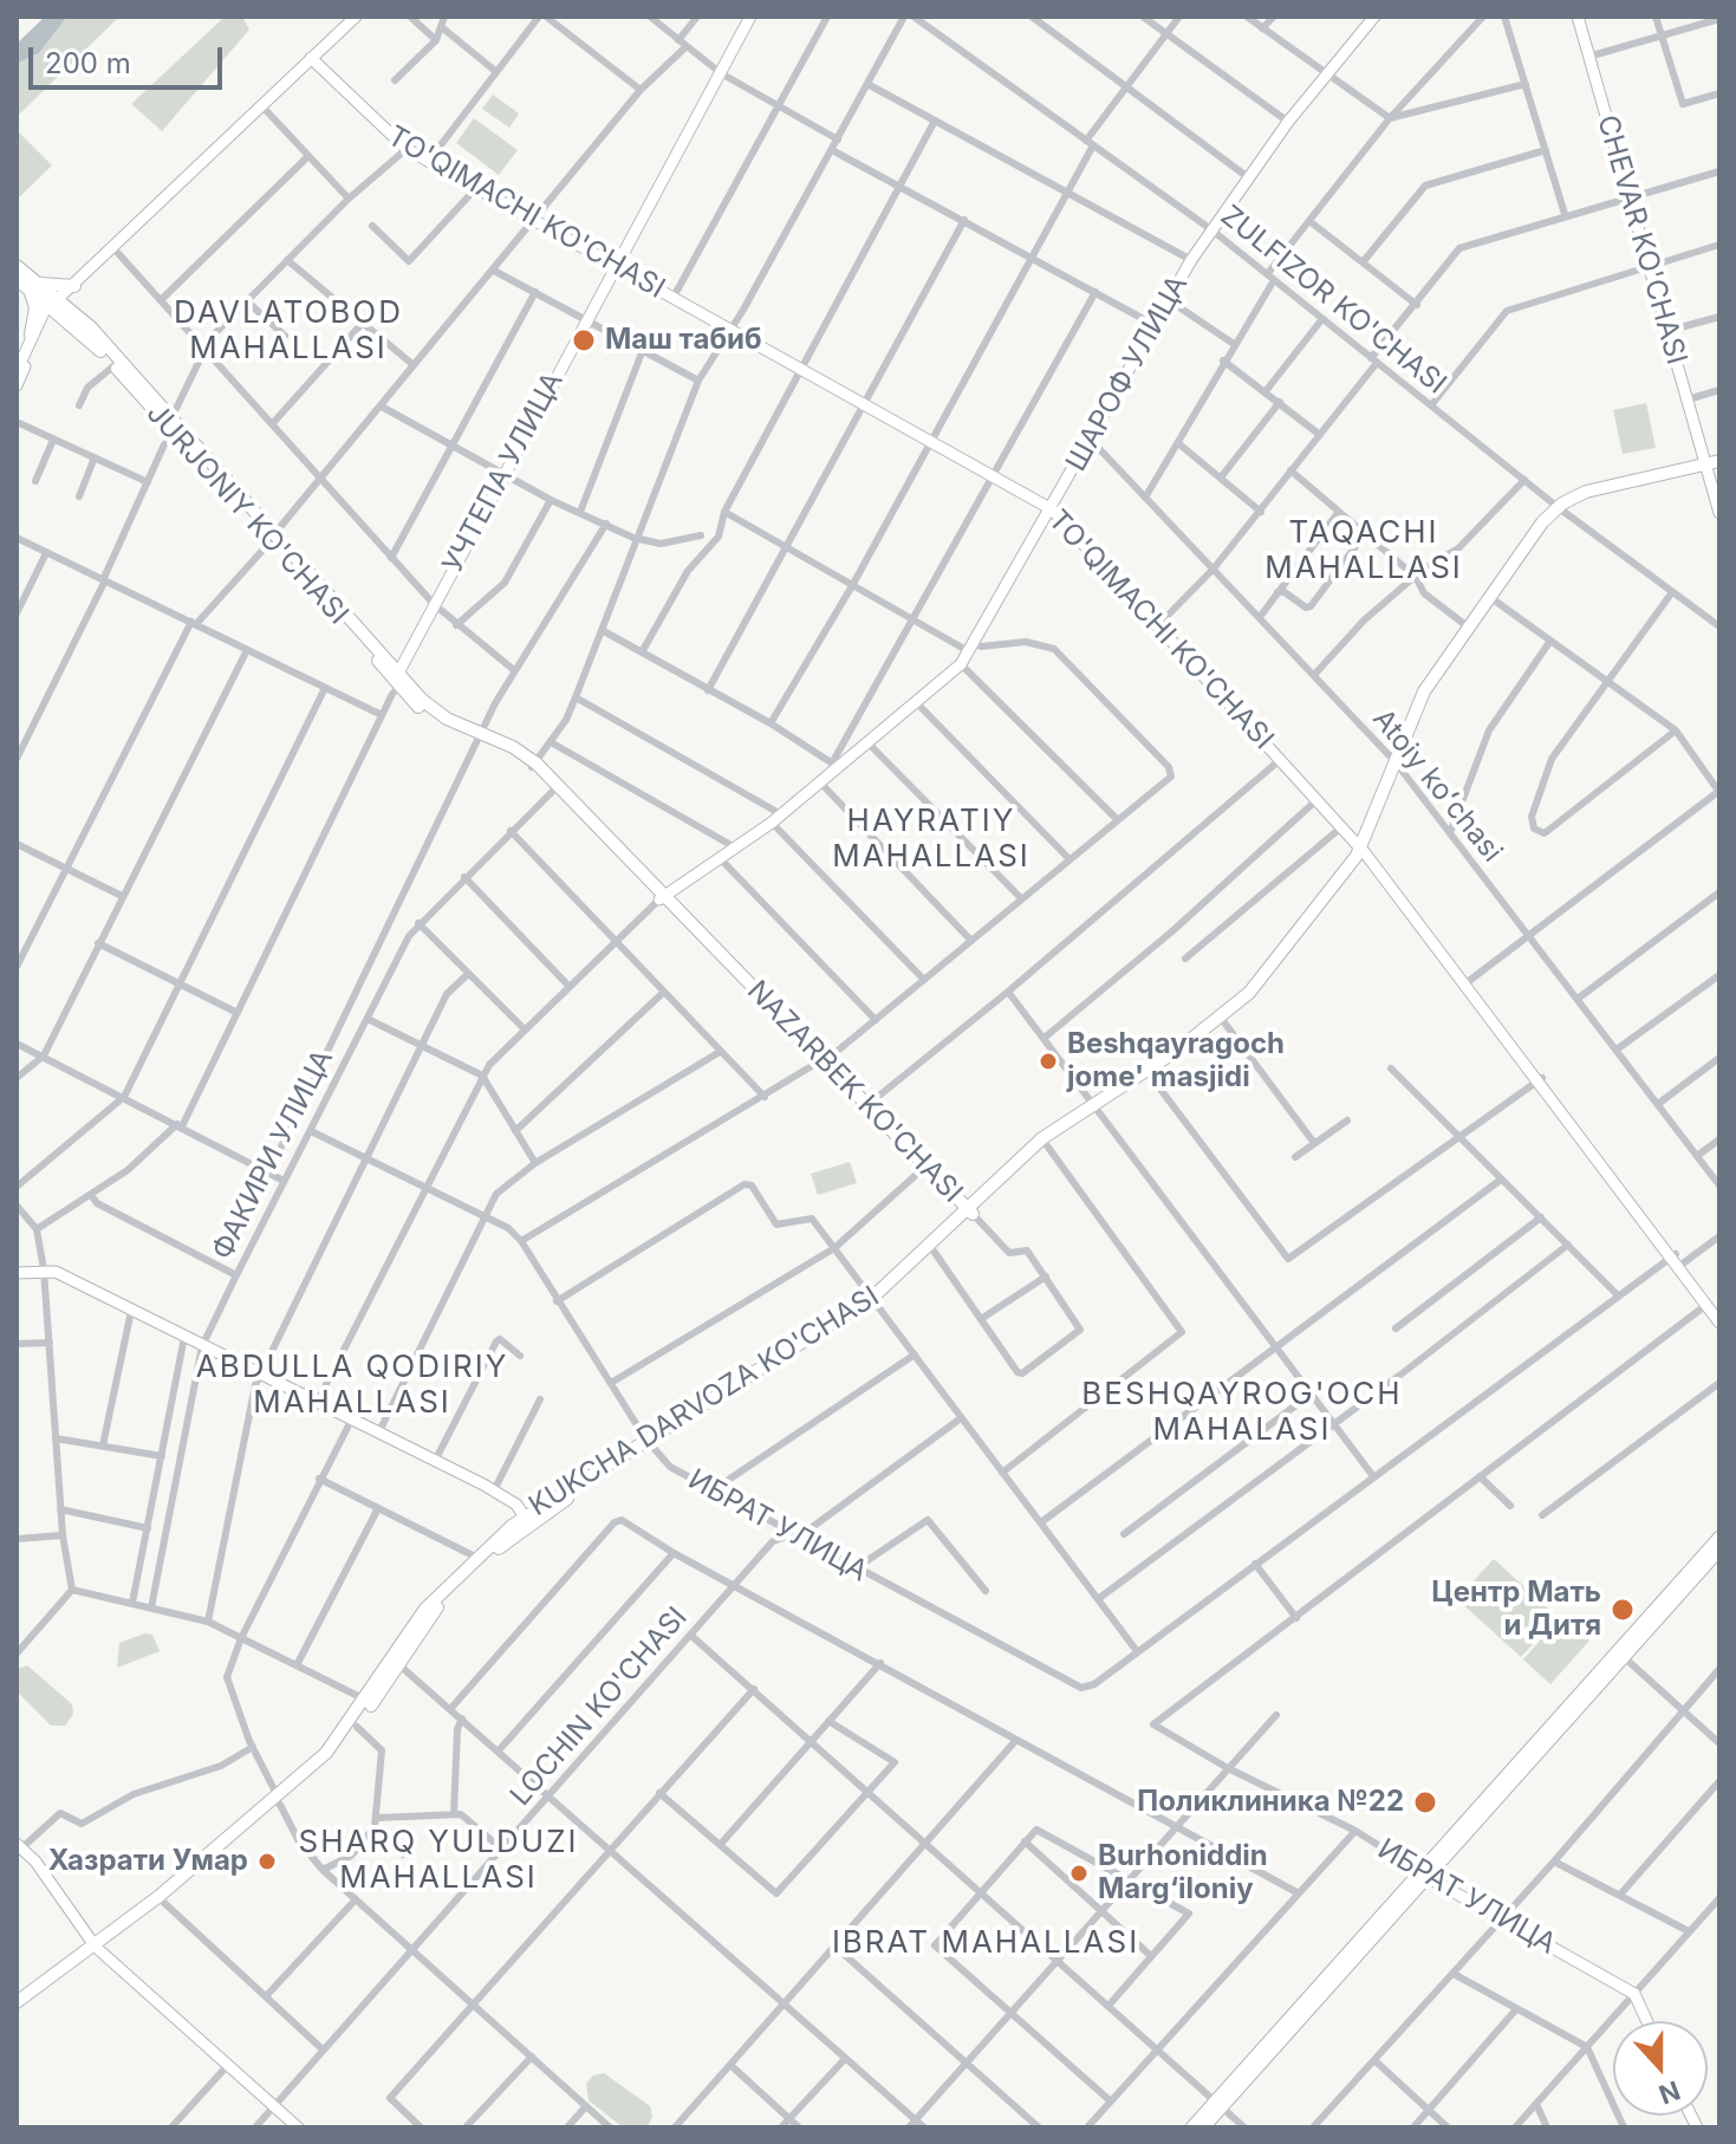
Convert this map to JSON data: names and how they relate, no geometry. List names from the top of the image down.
{
  "streets": {
    "main road": ["JURJONIY KO'CHASI", "NAZARBEK KO'CHASI", "KUKCHA DARVOZA KO'CHASI"],
    "street": [
      "TO'QIMACHI KO'CHASI",
      "CHEVAR KO'CHASI",
      "ZULFIZOR KO'CHASI",
      "ШАРОФ УЛИЦА",
      "УЧТЕПА УЛИЦА",
      "Atoiy koʻchasi",
      "ФАКИРИ УЛИЦА",
      "ИБРАТ УЛИЦА",
      "LOCHIN KO'CHASI"
    ]
  },
  "crossings": [
    ["TO'QIMACHI KO'CHASI", "ШАРОФ УЛИЦА"],
    ["TO'QIMACHI KO'CHASI", "УЧТЕПА УЛИЦА"],
    ["TO'QIMACHI KO'CHASI", "KUKCHA DARVOZA KO'CHASI"],
    ["CHEVAR KO'CHASI", "KUKCHA DARVOZA KO'CHASI"],
    ["ZULFIZOR KO'CHASI", "ШАРОФ УЛИЦА"],
    ["ZULFIZOR KO'CHASI", "KUKCHA DARVOZA KO'CHASI"],
    ["ШАРОФ УЛИЦА", "Atoiy koʻchasi"],
    ["ШАРОФ УЛИЦА", "NAZARBEK KO'CHASI"],
    ["УЧТЕПА УЛИЦА", "JURJONIY KO'CHASI"],
    ["JURJONIY KO'CHASI", "NAZARBEK KO'CHASI"],
    ["Atoiy koʻchasi", "KUKCHA DARVOZA KO'CHASI"],
    ["NAZARBEK KO'CHASI", "ФАКИРИ УЛИЦА"],
    ["NAZARBEK KO'CHASI", "KUKCHA DARVOZA KO'CHASI"],
    ["ФАКИРИ УЛИЦА", "ИБРАТ УЛИЦА"],
    ["KUKCHA DARVOZA KO'CHASI", "ИБРАТ УЛИЦА"],
    ["ИБРАТ УЛИЦА", "LOCHIN KO'CHASI"]
  ],
  "districts": [
    "DAVLATOBOD MAHALLASI",
    "TAQACHI MAHALLASI",
    "HAYRATIY MAHALLASI",
    "ABDULLA QODIRIY MAHALLASI",
    "BESHQAYROG'OCH MAHALASI",
    "SHARQ YULDUZI MAHALLASI",
    "IBRAT MAHALLASI"
  ],
  "places": [
    "Маш табиб",
    "Beshqayragoch jome' masjidi",
    "Центр Мать и Дитя",
    "Поликлиника №22",
    "Хазрати Умар",
    "Burhoniddin Marg‘iloniy"
  ],
  "scale_bar": "200 m",
  "north": "bottom"
}
